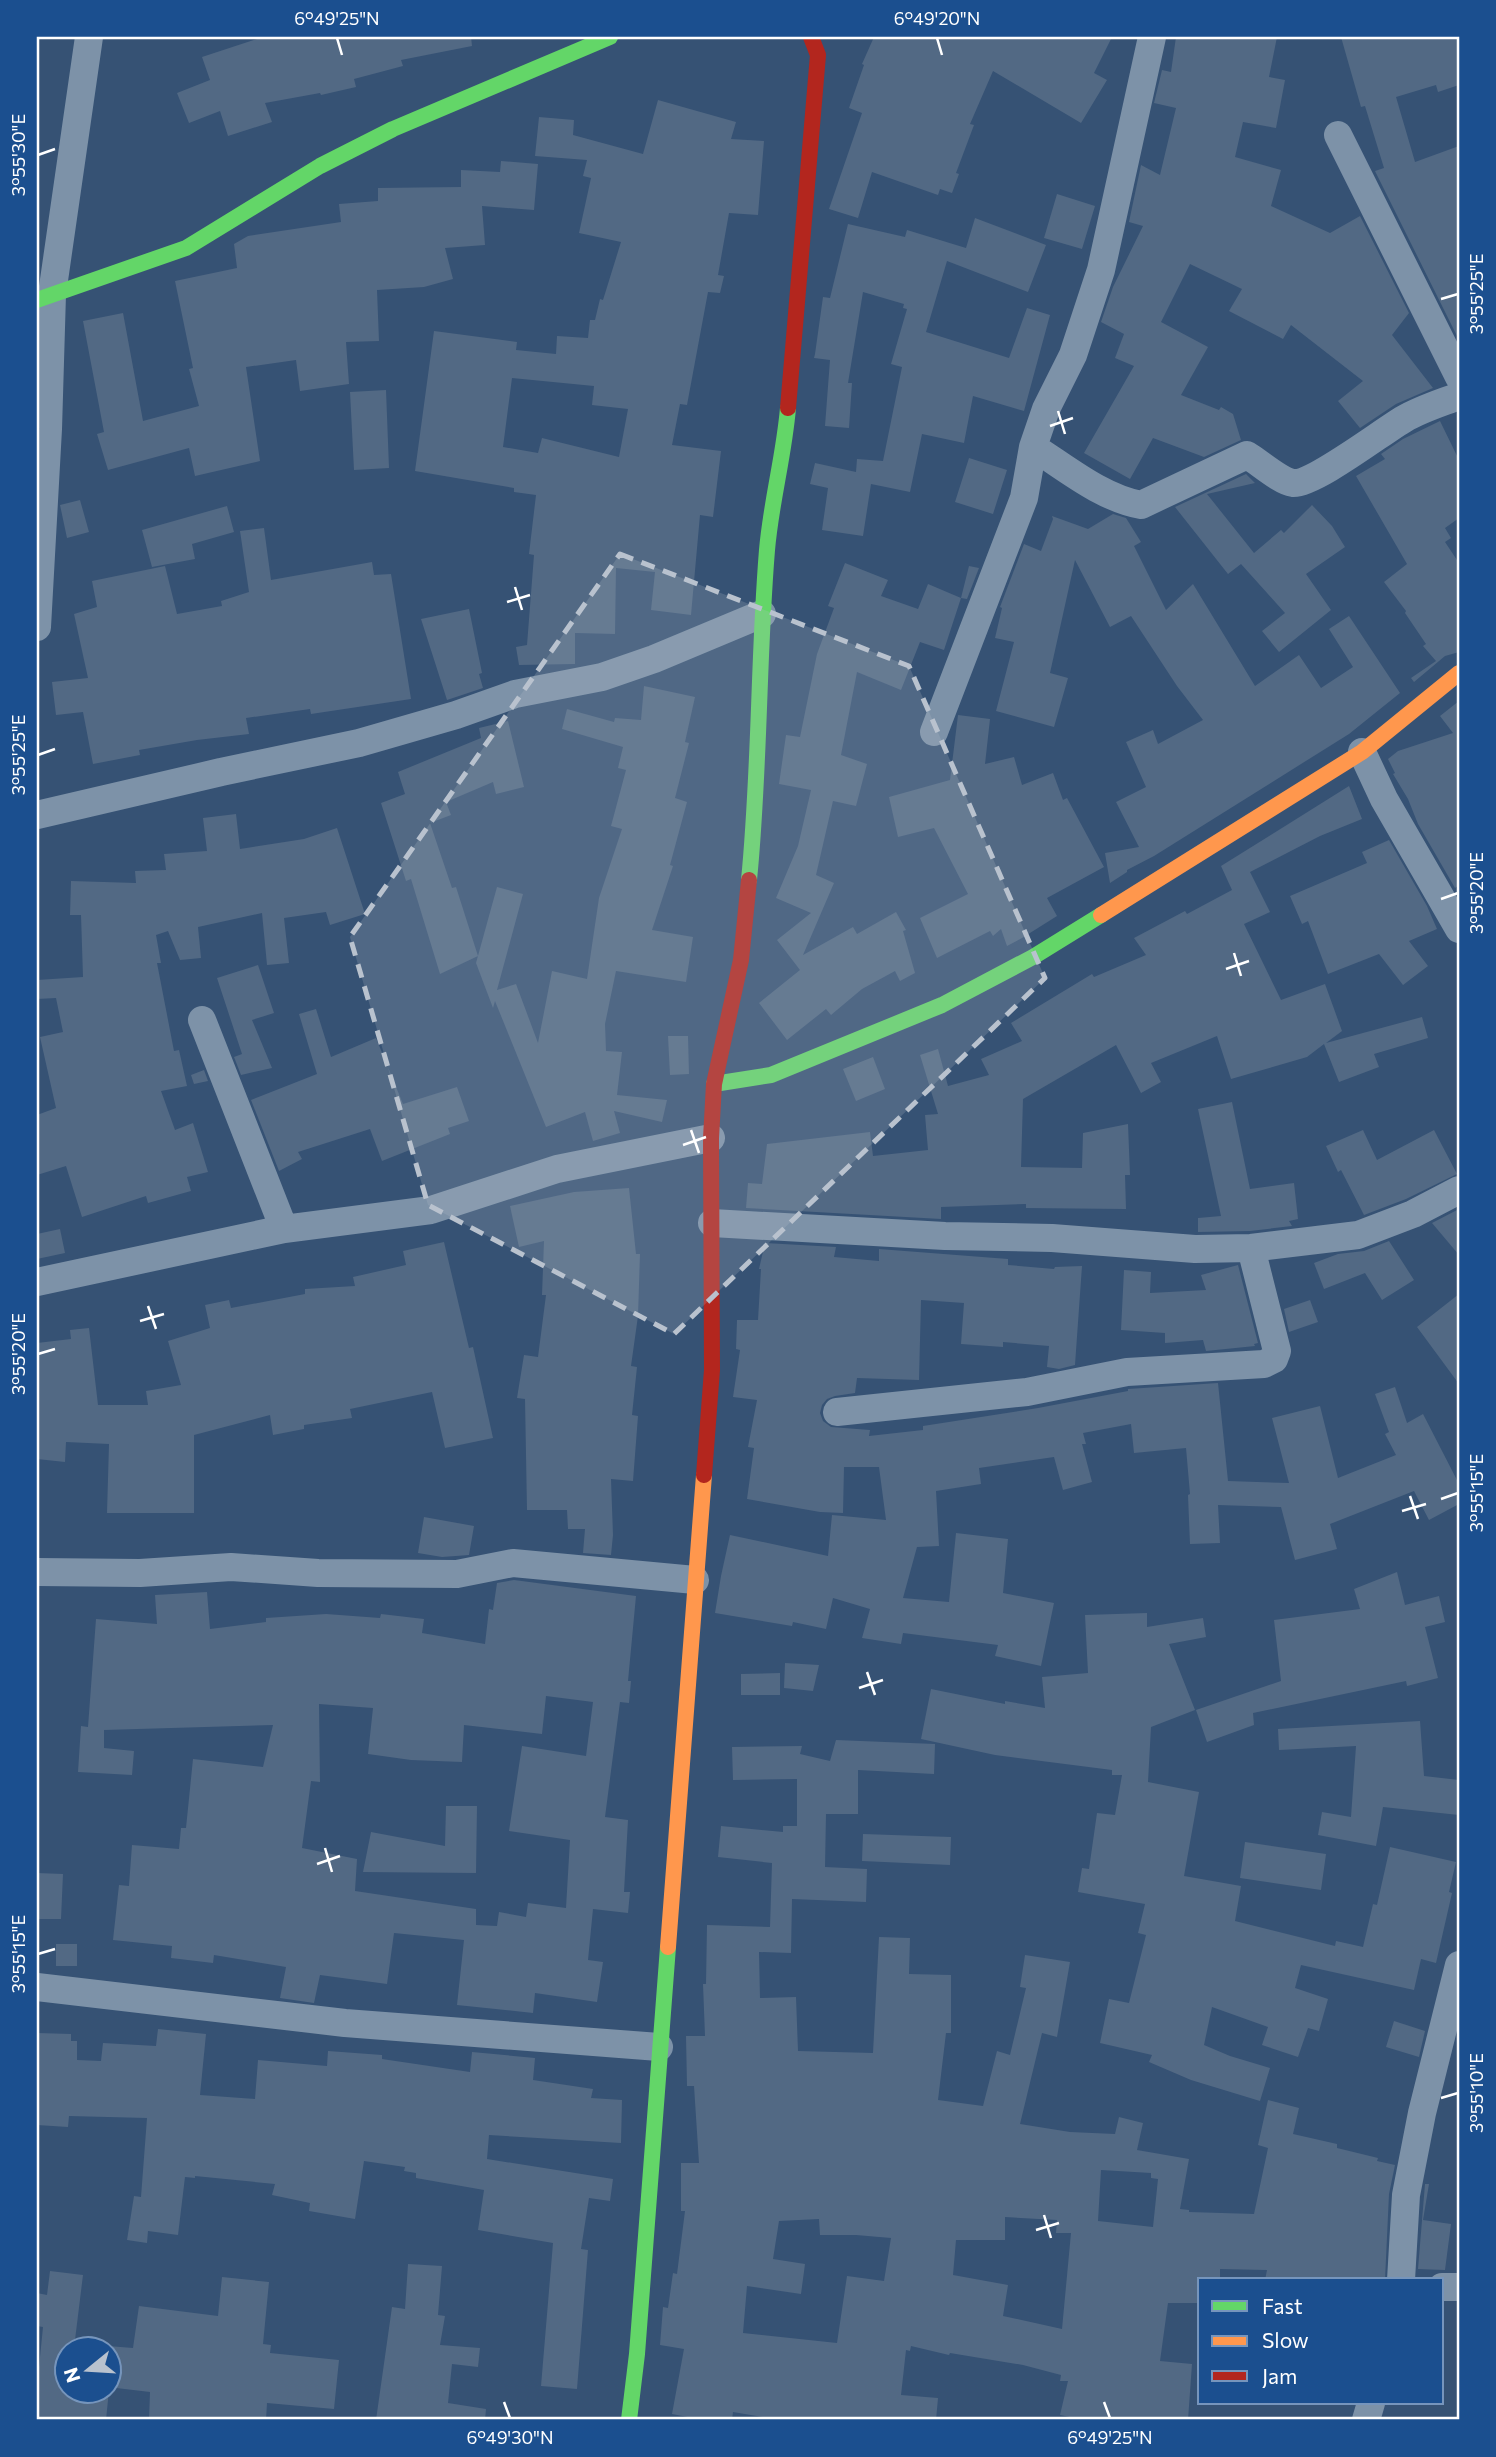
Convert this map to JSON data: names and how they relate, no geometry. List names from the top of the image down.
{
  "legend": ["Fast", "Slow", "Jam"],
  "north": "left",
  "coordinates": [
    "6°49'25\"N",
    "6°49'20\"N",
    "3°55'30\"E",
    "3°55'25\"E",
    "3°55'20\"E",
    "3°55'15\"E",
    "3°55'10\"E",
    "6°49'30\"N"
  ]
}
